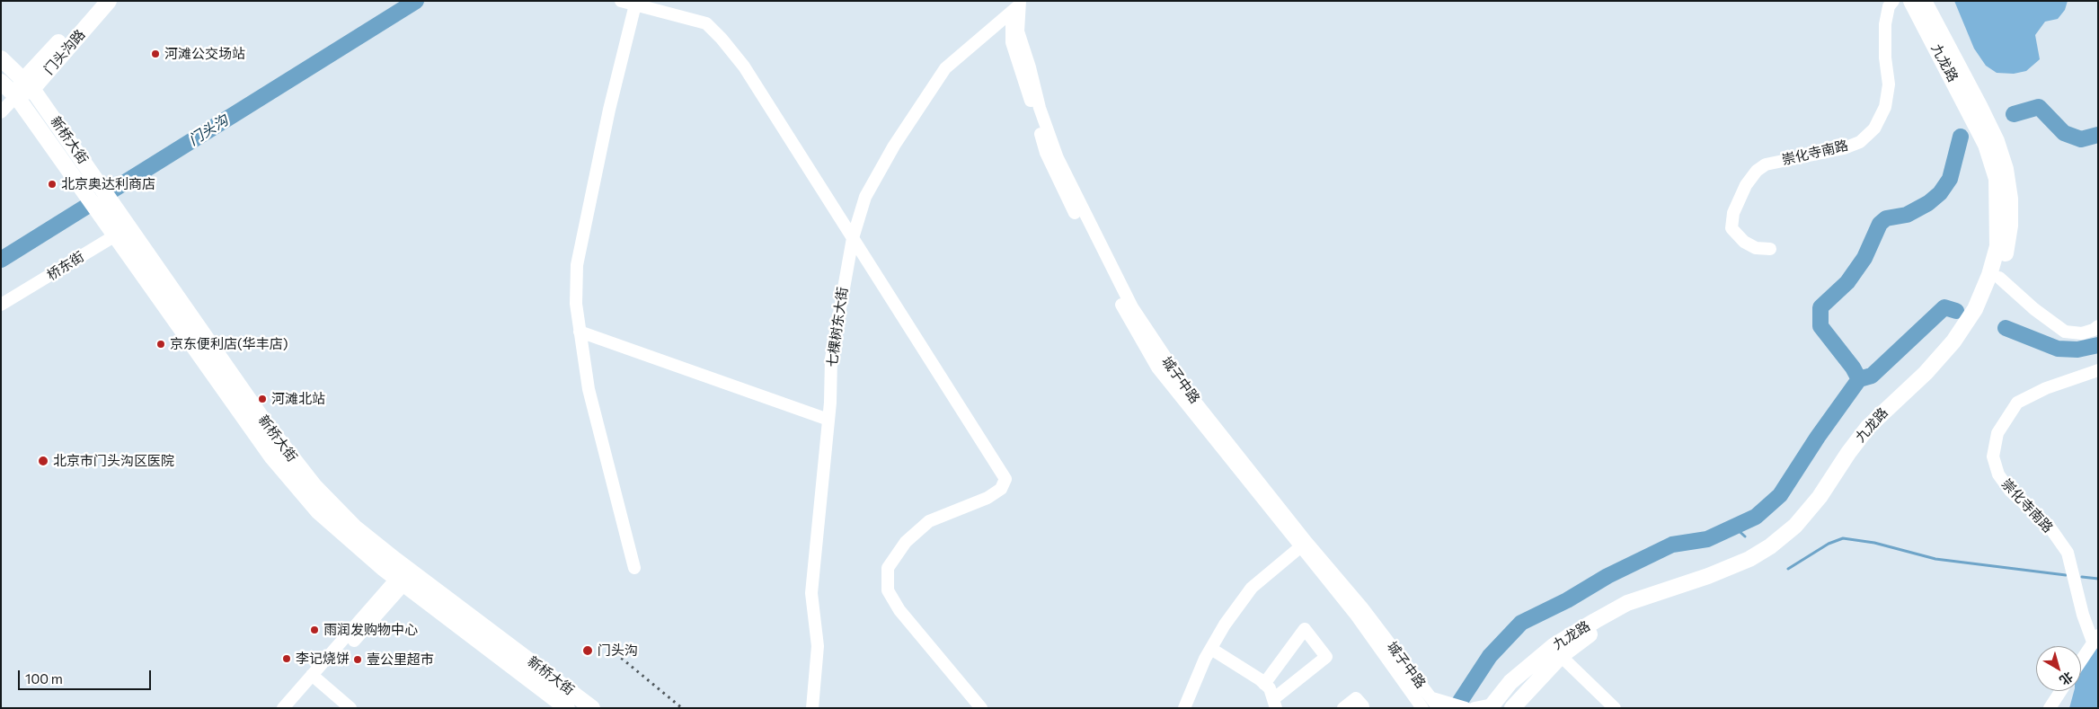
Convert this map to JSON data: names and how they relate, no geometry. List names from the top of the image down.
{
  "streets": {
    "main road": ["门头沟路", "九龙路", "新桥大街"],
    "street": [
      "崇化寺南路",
      "桥东街",
      "七棵树东大街",
      "城子中路"
    ]
  },
  "crossings": [
    ["门头沟路", "新桥大街"],
    ["新桥大街", "桥东街"],
    ["七棵树东大街", "城子中路"]
  ],
  "water": ["门头沟"],
  "places": [
    "河滩公交场站",
    "北京奥达利商店",
    "京东便利店(华丰店)",
    "河滩北站",
    "北京市门头沟区医院",
    "雨润发购物中心",
    "门头沟",
    "李记烧饼",
    "壹公里超市"
  ],
  "scale_bar": "100 m",
  "north": "bottom right"
}
